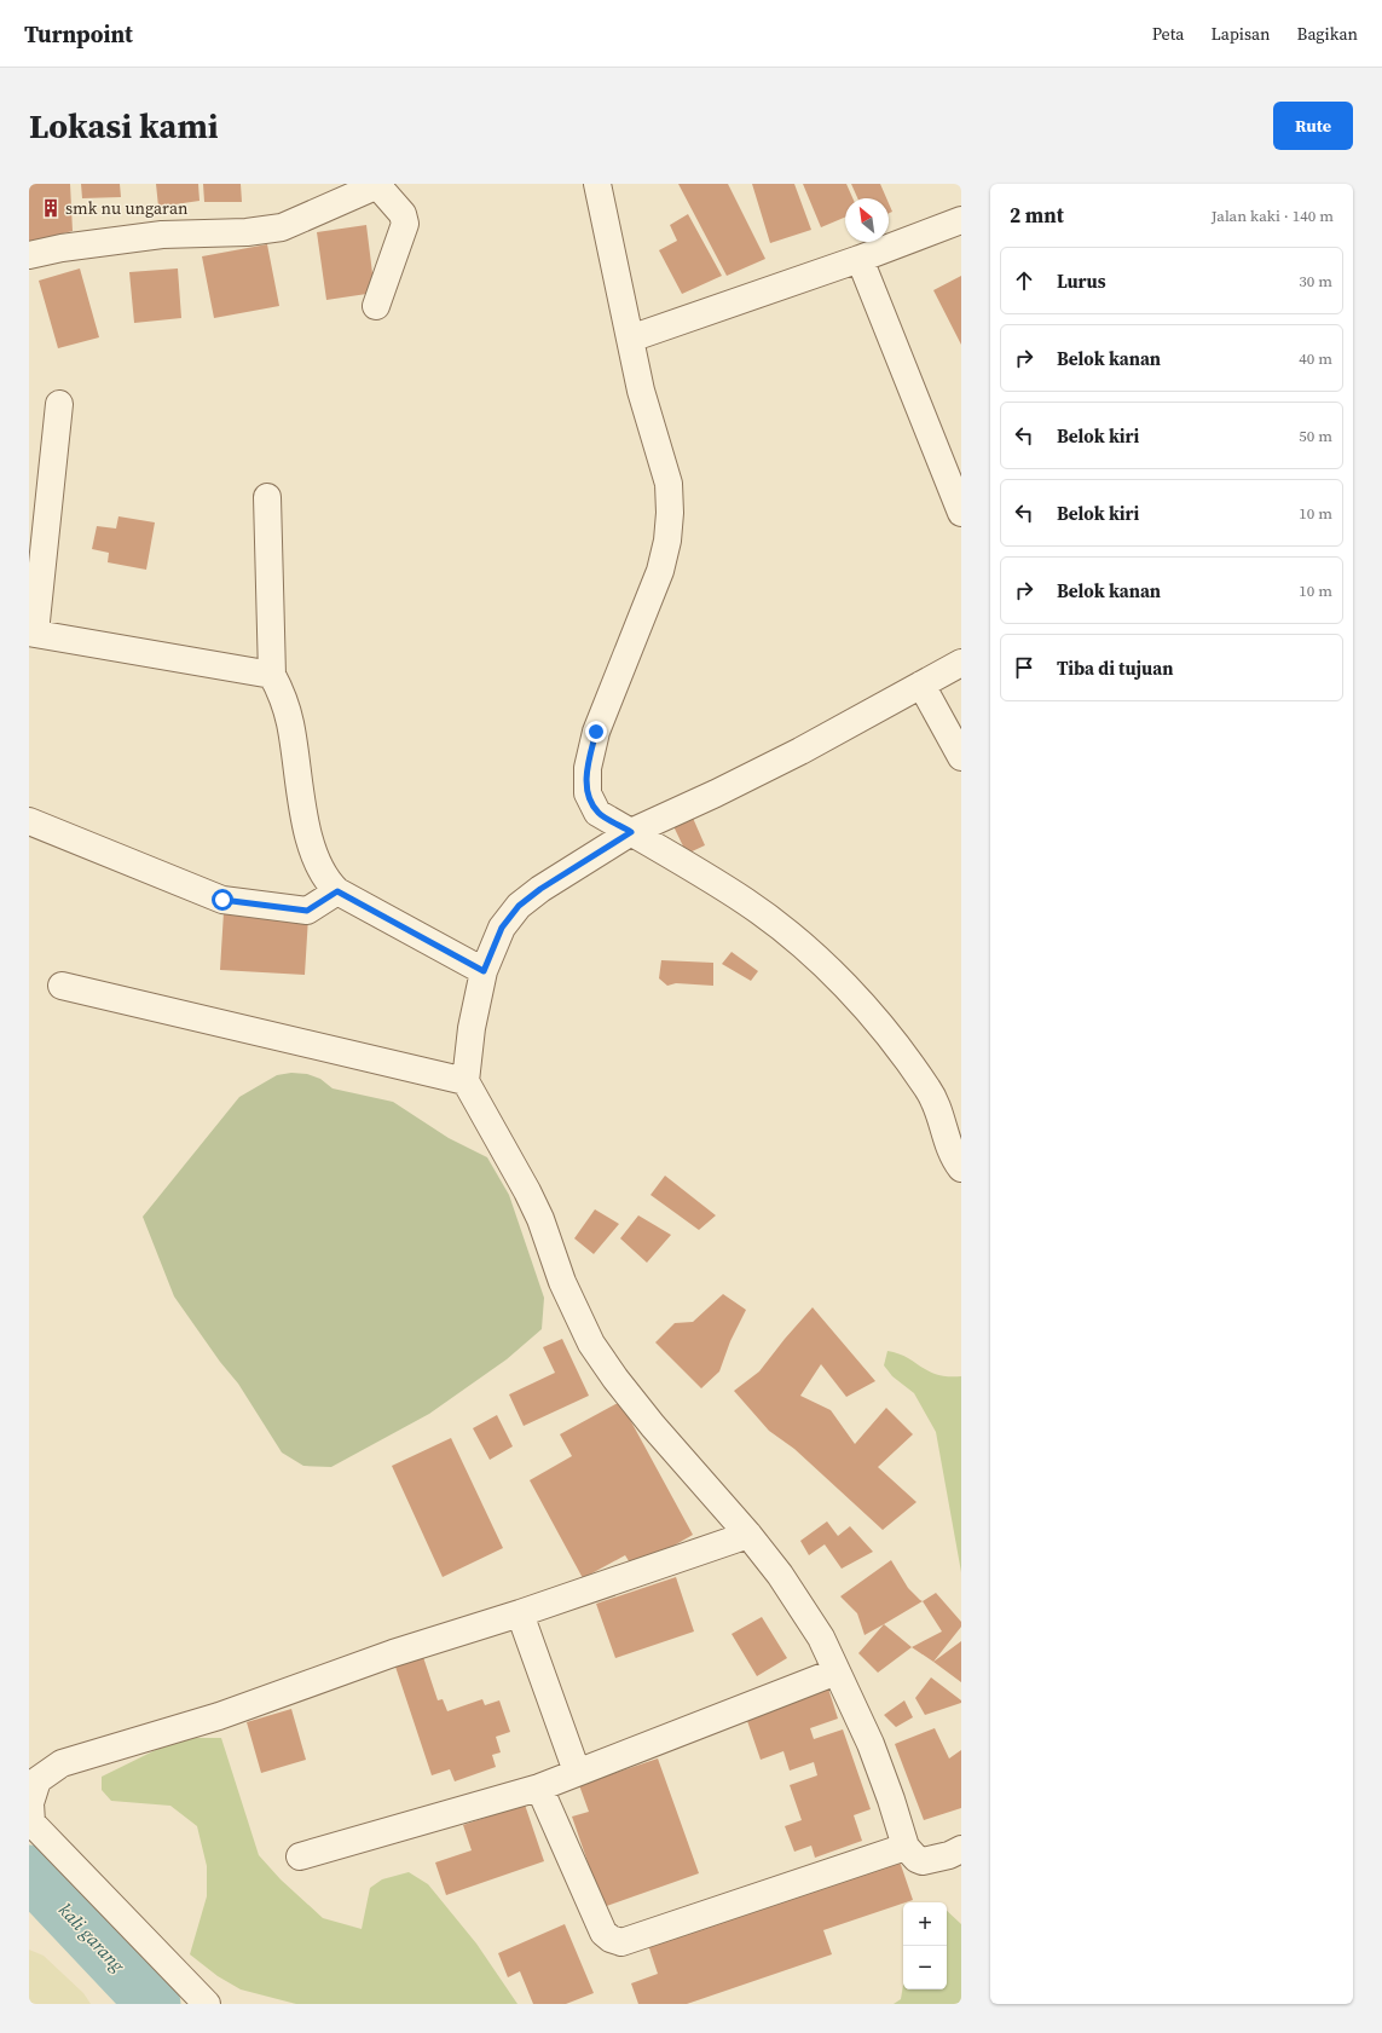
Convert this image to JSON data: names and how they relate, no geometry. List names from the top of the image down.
{
  "water": ["kali garang"],
  "places": {
    "building": ["smk nu ungaran"]
  },
  "north": "top left",
  "page": {
    "header": "Turnpoint",
    "nav": ["Peta", "Lapisan", "Bagikan"],
    "buttons": "Rute",
    "title": "Lokasi kami",
    "heading": ["2 mnt", "Jalan kaki · 140 m"],
    "list": [
      ["Lurus", "30 m"],
      ["Belok kanan", "40 m"],
      ["Belok kiri", "50 m"],
      ["Belok kiri", "10 m"],
      ["Belok kanan", "10 m"],
      "Tiba di tujuan"
    ],
    "map_buttons": ["+", "−"]
  }
}
